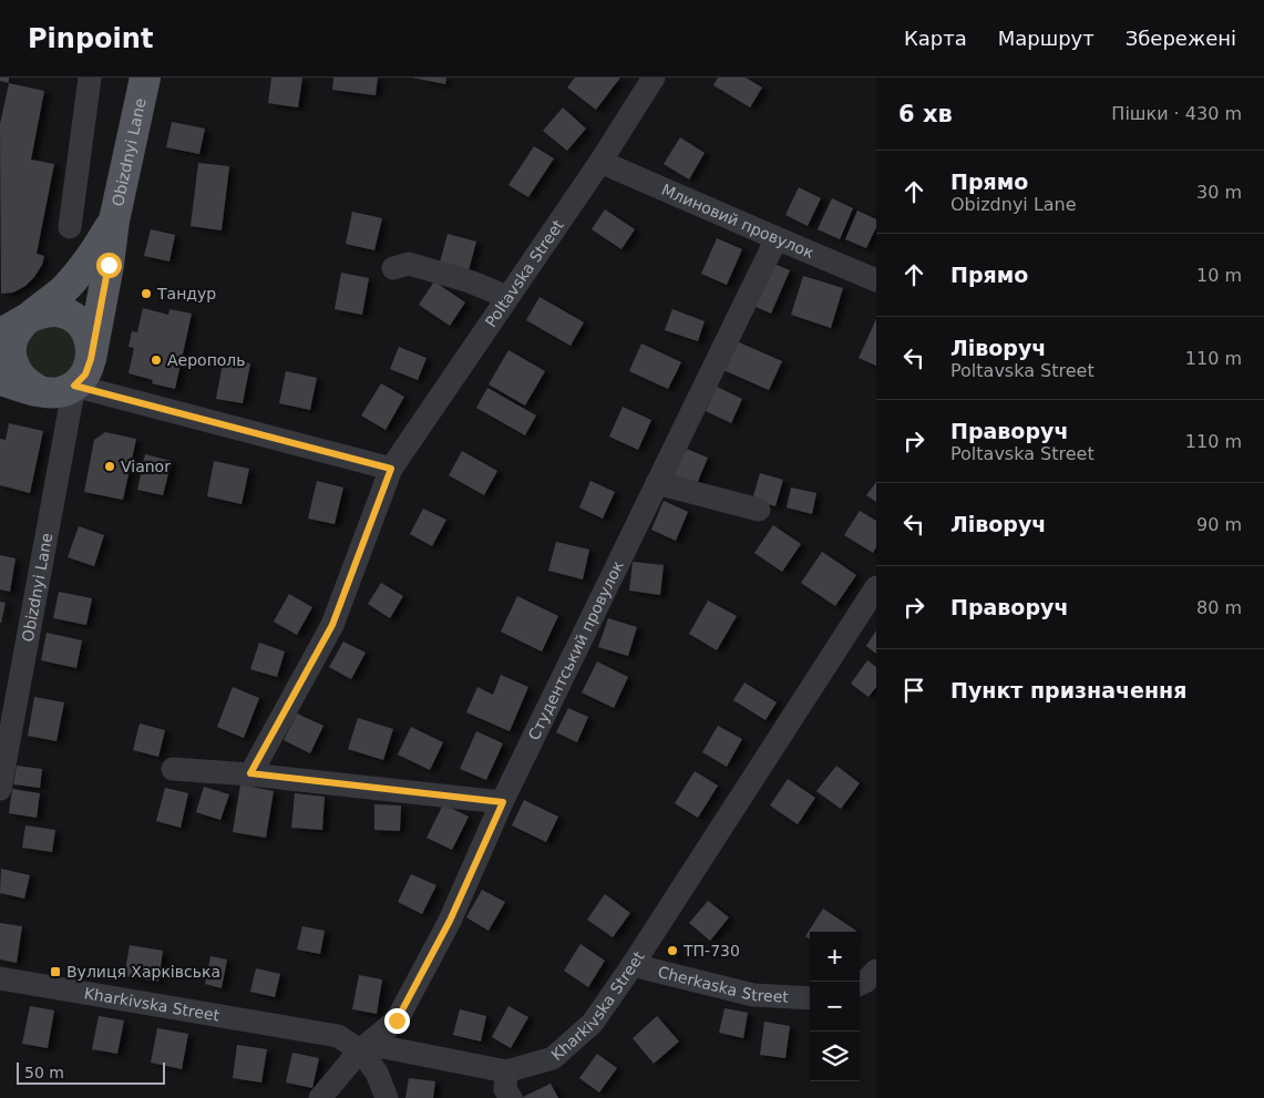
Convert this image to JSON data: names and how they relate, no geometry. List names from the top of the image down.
{
  "streets": {
    "main road": ["Obizdnyi Lane"],
    "street": [
      "Млиновий провулок",
      "Poltavska Street",
      "Студентський провулок",
      "Cherkaska Street",
      "Kharkivska Street"
    ]
  },
  "crossings": [
    ["Млиновий провулок", "Poltavska Street"],
    ["Млиновий провулок", "Студентський провулок"],
    ["Студентський провулок", "Kharkivska Street"],
    ["Cherkaska Street", "Kharkivska Street"]
  ],
  "places": {
    "other": [
      "Тандур",
      "Аерополь",
      "Vianor",
      "ТП-730"
    ],
    "transit": ["Вулиця Харківська"]
  },
  "scale_bar": "50 m",
  "page": {
    "header": "Pinpoint",
    "nav": ["Карта", "Маршрут", "Збережені"],
    "heading": ["6 хв", "Пішки · 430 m"],
    "list": [
      ["Прямо", "Obizdnyi Lane", "30 m"],
      ["Прямо", "10 m"],
      ["Ліворуч", "Poltavska Street", "110 m"],
      ["Праворуч", "Poltavska Street", "110 m"],
      ["Ліворуч", "90 m"],
      ["Праворуч", "80 m"],
      "Пункт призначення"
    ],
    "map_buttons": ["+", "−"],
    "scale": "50 m"
  }
}
